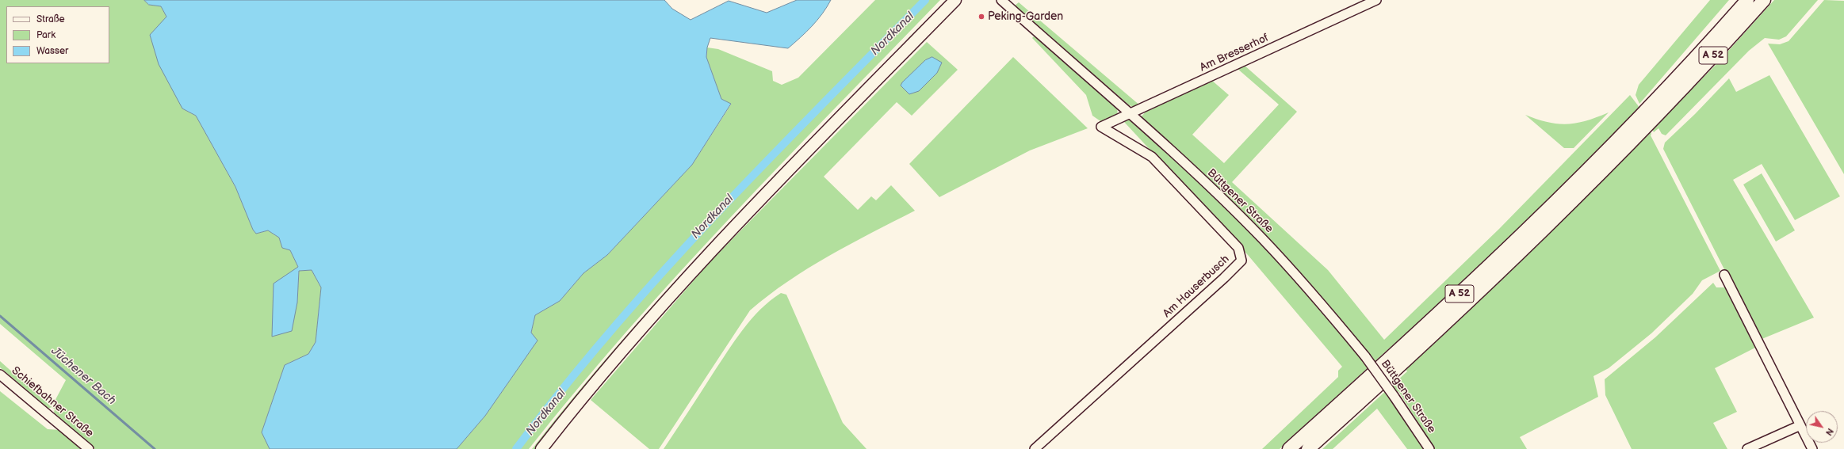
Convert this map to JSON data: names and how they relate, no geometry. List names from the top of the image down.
{
  "streets": {
    "highway": ["A 52"],
    "street": [
      "Am Bresserhof",
      "Büttgener Straße",
      "Am Hauserbusch",
      "Schiefbahner Straße"
    ]
  },
  "crossings": [
    ["Am Bresserhof", "Büttgener Straße"],
    ["Am Bresserhof", "Am Hauserbusch"]
  ],
  "water": ["Nordkanal", "Jüchener Bach"],
  "places": ["Peking-Garden"],
  "legend": ["Straße", "Park", "Wasser"],
  "north": "bottom right"
}
